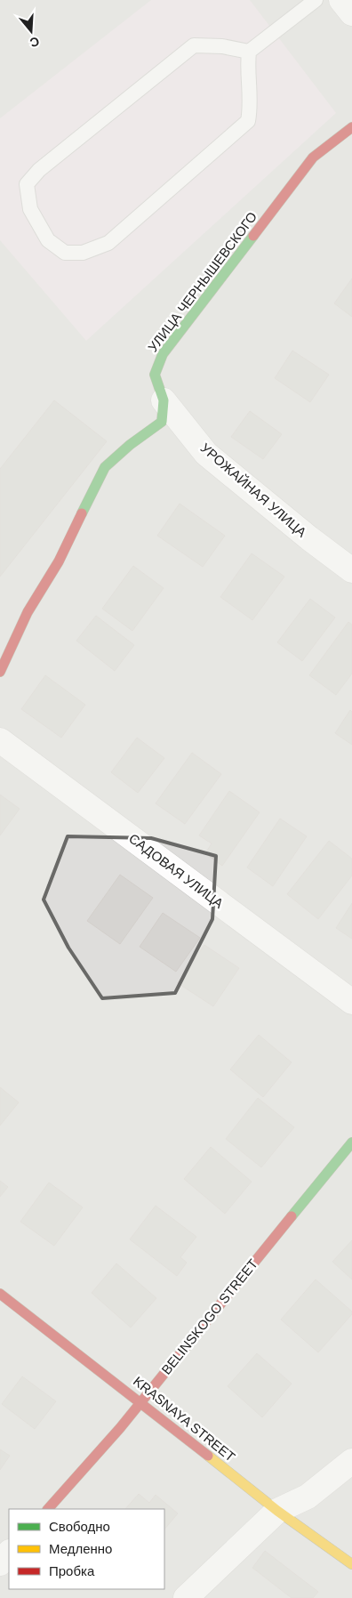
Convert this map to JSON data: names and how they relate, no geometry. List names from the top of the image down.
{
  "streets": {
    "street": [
      "УЛИЦА ЧЕРНЫШЕВСКОГО",
      "УРОЖАЙНАЯ УЛИЦА",
      "САДОВАЯ УЛИЦА",
      "BELINSKOGO STREET",
      "KRASNAYA STREET"
    ]
  },
  "crossings": [
    ["УЛИЦА ЧЕРНЫШЕВСКОГО", "УРОЖАЙНАЯ УЛИЦА"],
    ["BELINSKOGO STREET", "KRASNAYA STREET"]
  ],
  "legend": ["Свободно", "Медленно", "Пробка"],
  "north": "bottom"
}
